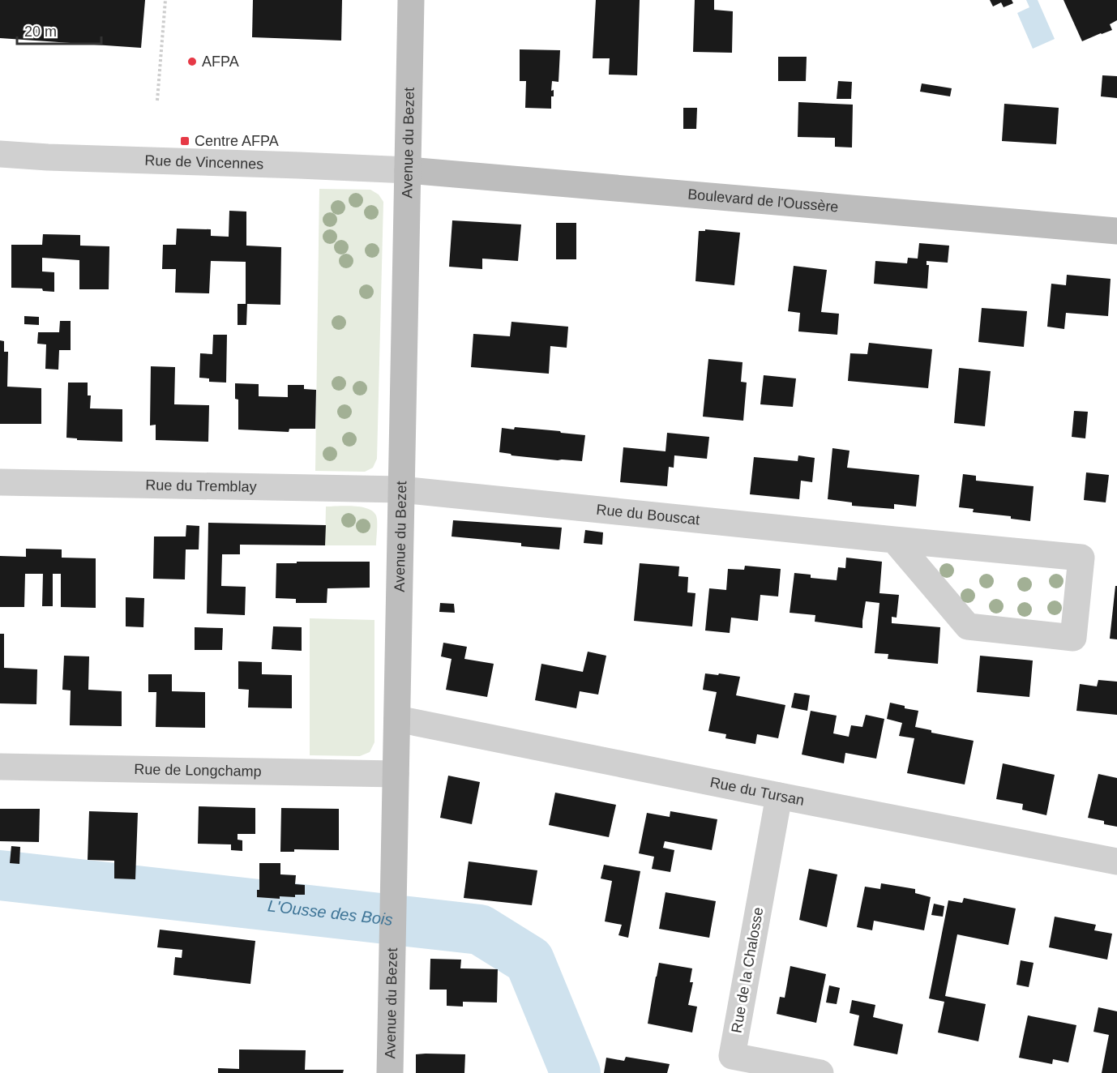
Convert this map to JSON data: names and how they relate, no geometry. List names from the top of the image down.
{
  "streets": {
    "street": [
      "Avenue du Bezet",
      "Rue de Vincennes",
      "Boulevard de l'Oussère",
      "Rue du Tremblay",
      "Rue du Bouscat",
      "Rue de Longchamp",
      "Rue du Tursan",
      "Rue de la Chalosse"
    ]
  },
  "crossings": [
    ["Avenue du Bezet", "Rue de Vincennes"],
    ["Avenue du Bezet", "Boulevard de l'Oussère"],
    ["Avenue du Bezet", "Rue du Tremblay"],
    ["Avenue du Bezet", "Rue du Bouscat"],
    ["Avenue du Bezet", "Rue de Longchamp"],
    ["Avenue du Bezet", "Rue du Tursan"],
    ["Rue de Vincennes", "Boulevard de l'Oussère"],
    ["Rue du Tremblay", "Rue du Bouscat"],
    ["Rue du Tursan", "Rue de la Chalosse"]
  ],
  "water": ["L'Ousse des Bois"],
  "places": {
    "other": ["AFPA"],
    "transit": ["Centre AFPA"]
  },
  "scale_bar": "20 m"
}
